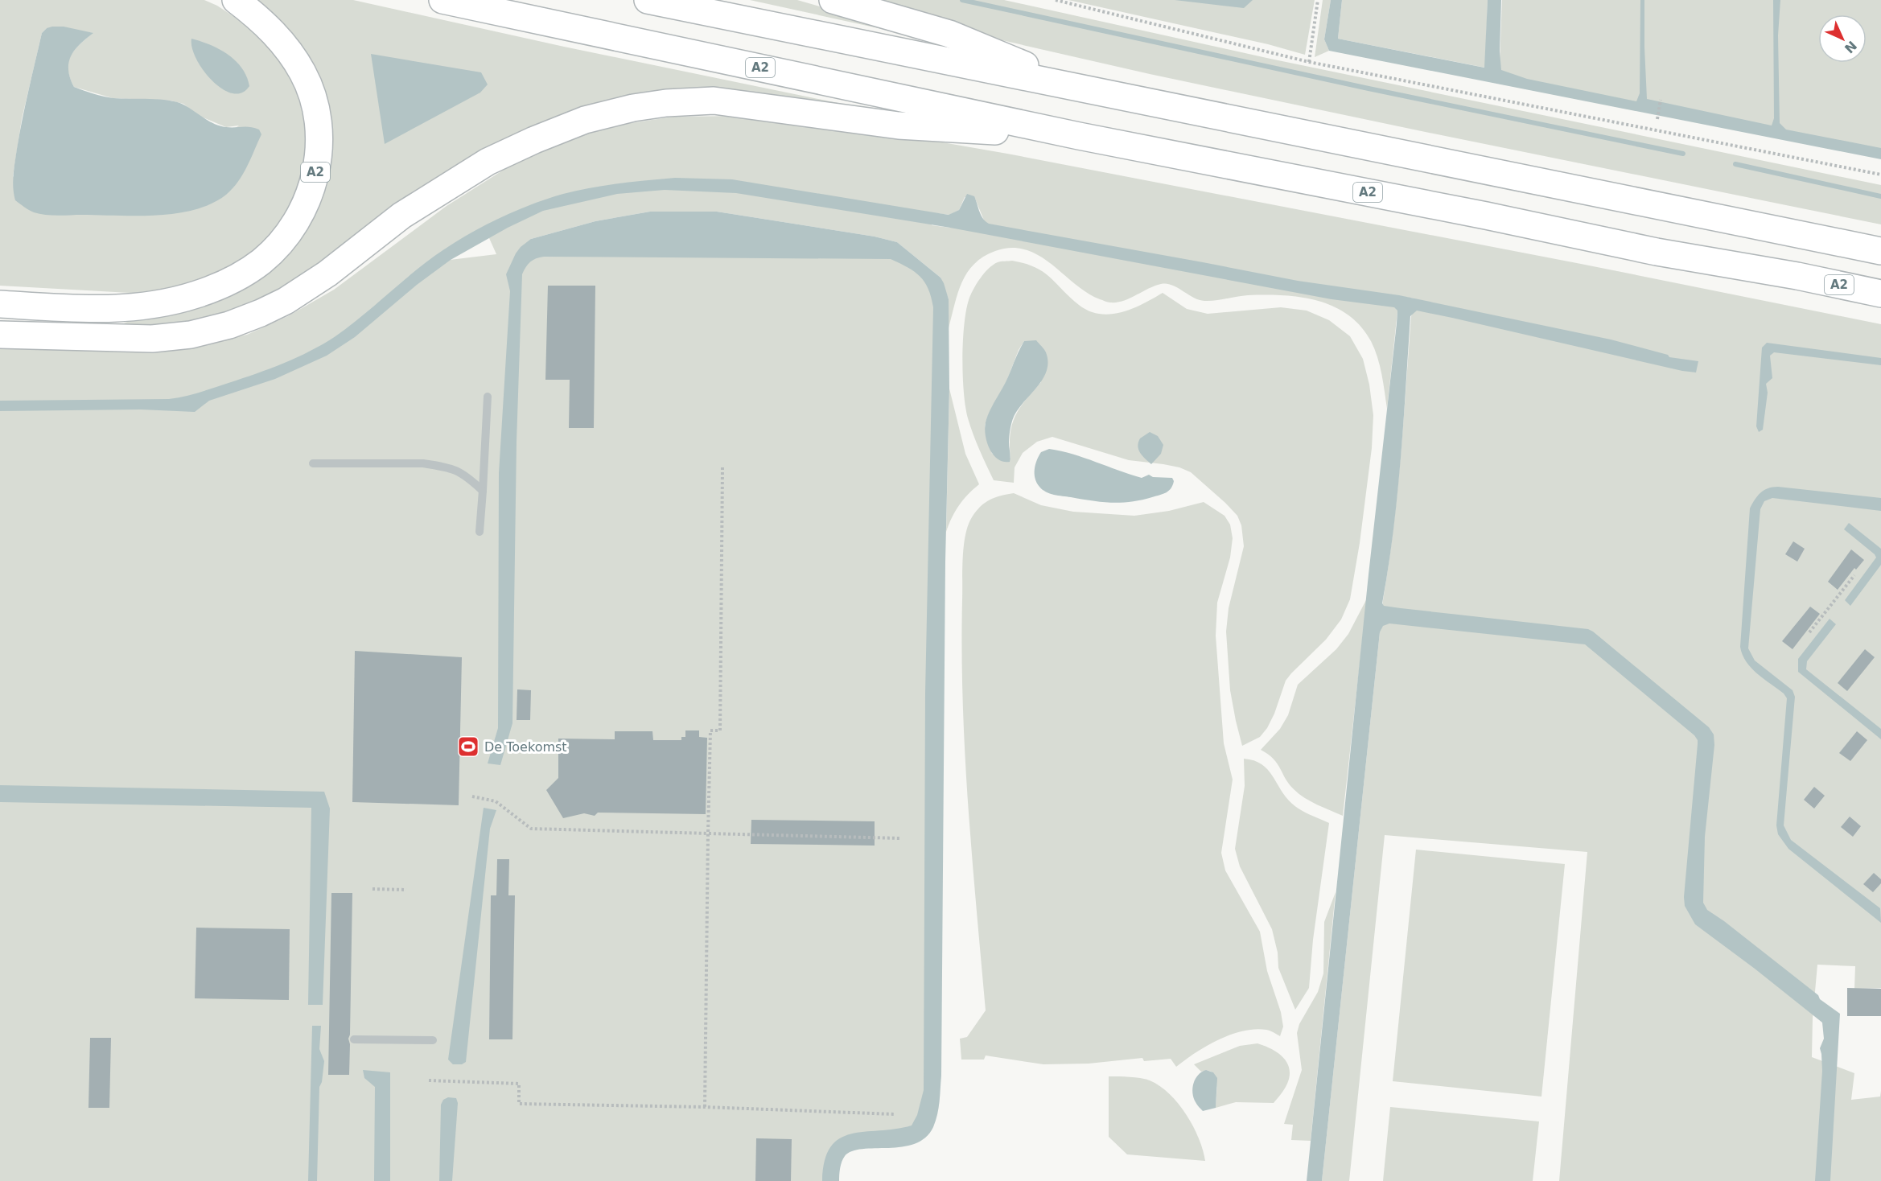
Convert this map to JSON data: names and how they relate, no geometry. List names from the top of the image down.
{
  "streets": {
    "highway": ["A2"]
  },
  "places": {
    "sports": ["De Toekomst"]
  },
  "north": "bottom right"
}
